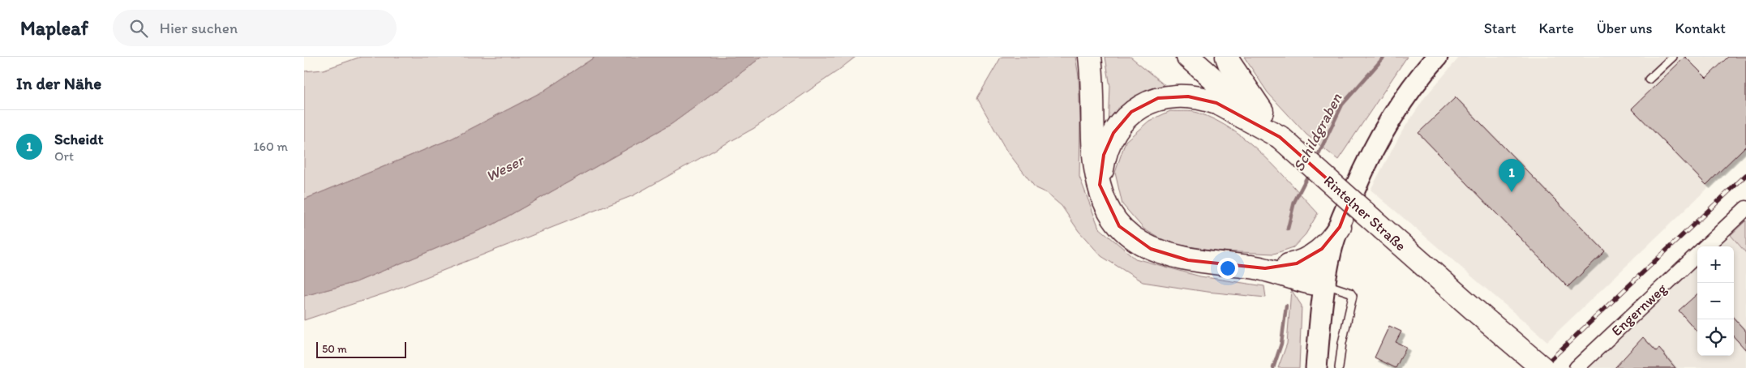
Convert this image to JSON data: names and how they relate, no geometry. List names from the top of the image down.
{
  "streets": {
    "main road": ["Rintelner Straße"],
    "street": ["Engernweg"]
  },
  "water": ["Schildgraben", "Weser"],
  "scale_bar": "50 m",
  "page": {
    "header": "Mapleaf",
    "search": "Hier suchen",
    "nav": [
      "Start",
      "Karte",
      "Über uns",
      "Kontakt"
    ],
    "heading": "In der Nähe",
    "list": [
      {
        "mark": "1",
        "name": "Scheidt",
        "note": "Ort",
        "value": "160 m"
      }
    ],
    "pins": "1",
    "map_buttons": ["+", "−"],
    "scale": "50 m"
  }
}
